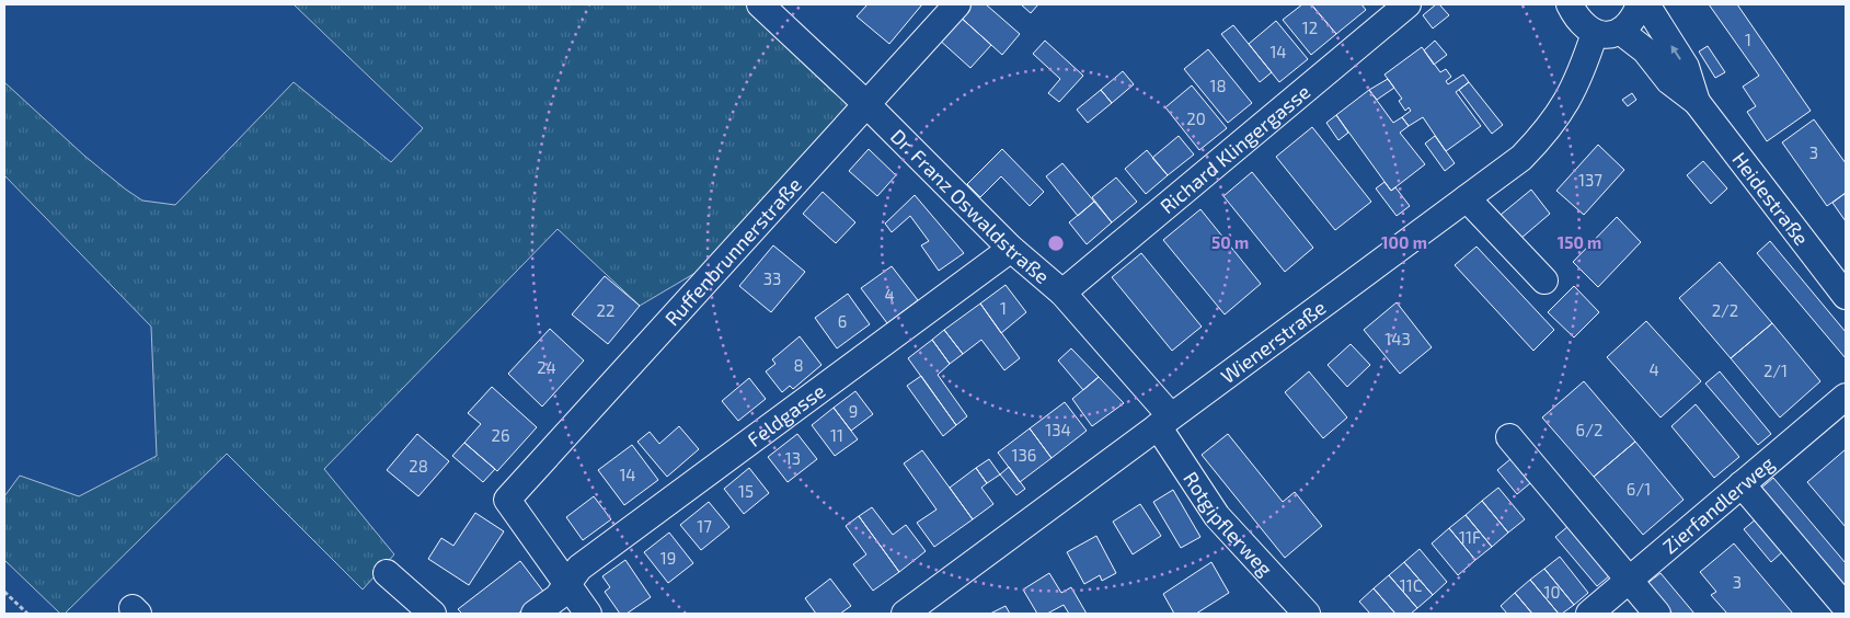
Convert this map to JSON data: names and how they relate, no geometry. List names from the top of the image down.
{
  "streets": {
    "street": [
      "Richard Klingergasse",
      "Heidestraße",
      "Dr. Franz Oswaldstraße",
      "Ruffenbrunnerstraße",
      "Wienerstraße",
      "Feldgasse",
      "Zierfandlerweg",
      "Rotgipflerweg"
    ]
  },
  "crossings": [
    ["Richard Klingergasse", "Dr. Franz Oswaldstraße"],
    ["Dr. Franz Oswaldstraße", "Ruffenbrunnerstraße"],
    ["Dr. Franz Oswaldstraße", "Wienerstraße"],
    ["Dr. Franz Oswaldstraße", "Feldgasse"],
    ["Dr. Franz Oswaldstraße", "Rotgipflerweg"],
    ["Ruffenbrunnerstraße", "Feldgasse"],
    ["Wienerstraße", "Rotgipflerweg"]
  ],
  "house_numbers": [
    "12",
    "1",
    "14",
    "18",
    "20",
    "3",
    "137",
    "33",
    "4",
    "1",
    "22",
    "2/2",
    "6",
    "143",
    "8",
    "24",
    "4",
    "2/1",
    "9",
    "134",
    "6/2",
    "26",
    "11",
    "136",
    "13",
    "28",
    "14",
    "6/1",
    "15",
    "17",
    "11F",
    "19",
    "3",
    "11C",
    "10"
  ],
  "rings": ["50 m", "100 m", "150 m"]
}
